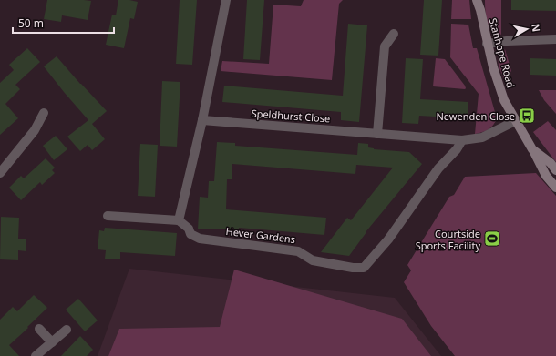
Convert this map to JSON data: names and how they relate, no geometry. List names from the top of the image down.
{
  "streets": {
    "street": ["Stanhope Road", "Speldhurst Close", "Hever Gardens"]
  },
  "crossings": [
    ["Stanhope Road", "Speldhurst Close"],
    ["Speldhurst Close", "Hever Gardens"]
  ],
  "places": {
    "bus stop": ["Newenden Close"],
    "sports": ["Courtside Sports Facility"]
  },
  "scale_bar": "50 m",
  "north": "right"
}
